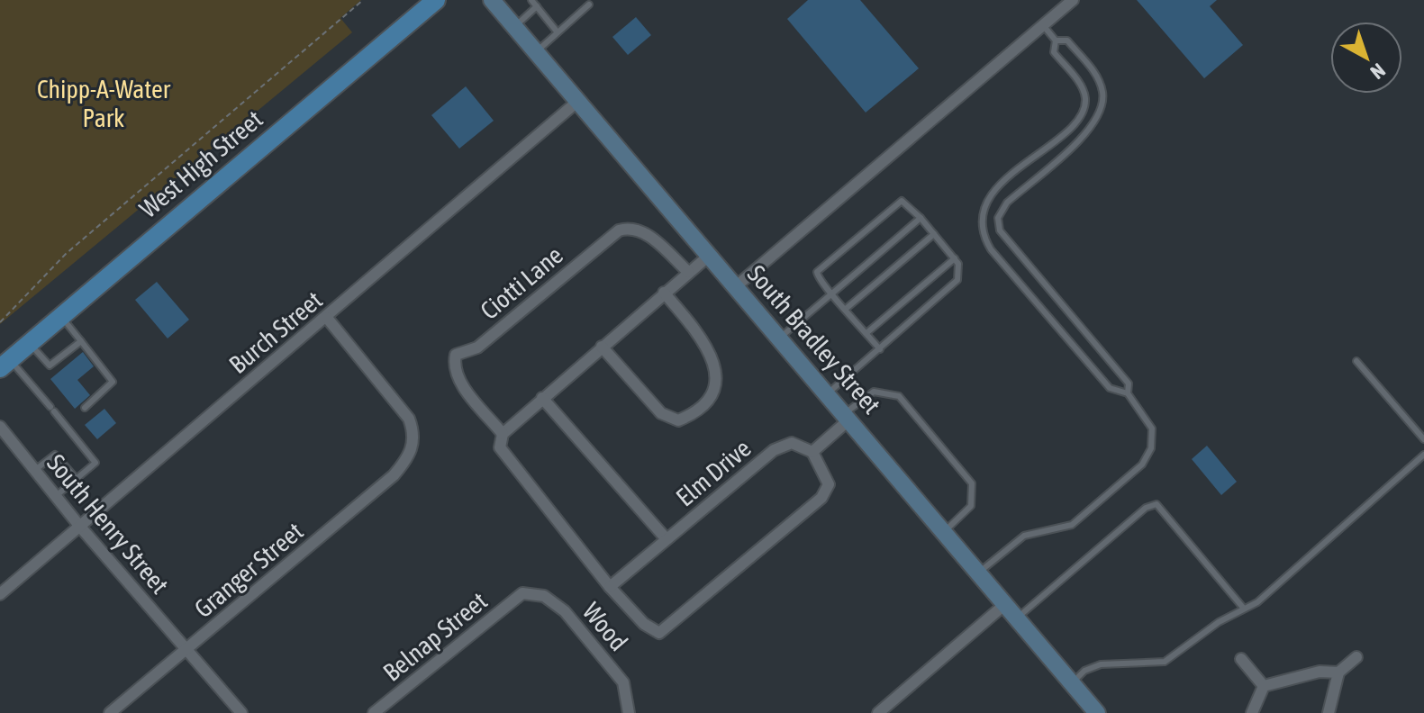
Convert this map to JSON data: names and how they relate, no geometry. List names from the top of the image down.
{
  "streets": {
    "main road": ["West High Street"],
    "street": [
      "Ciotti Lane",
      "Burch Street",
      "South Bradley Street",
      "Elm Drive",
      "South Henry Street",
      "Granger Street",
      "Wood",
      "Belnap Street"
    ]
  },
  "crossings": [
    ["Burch Street", "South Bradley Street"],
    ["Burch Street", "South Henry Street"],
    ["Burch Street", "Granger Street"],
    ["South Henry Street", "Granger Street"],
    ["Wood", "Belnap Street"]
  ],
  "parks": ["Chipp-A-Water Park"],
  "north": "bottom right"
}
